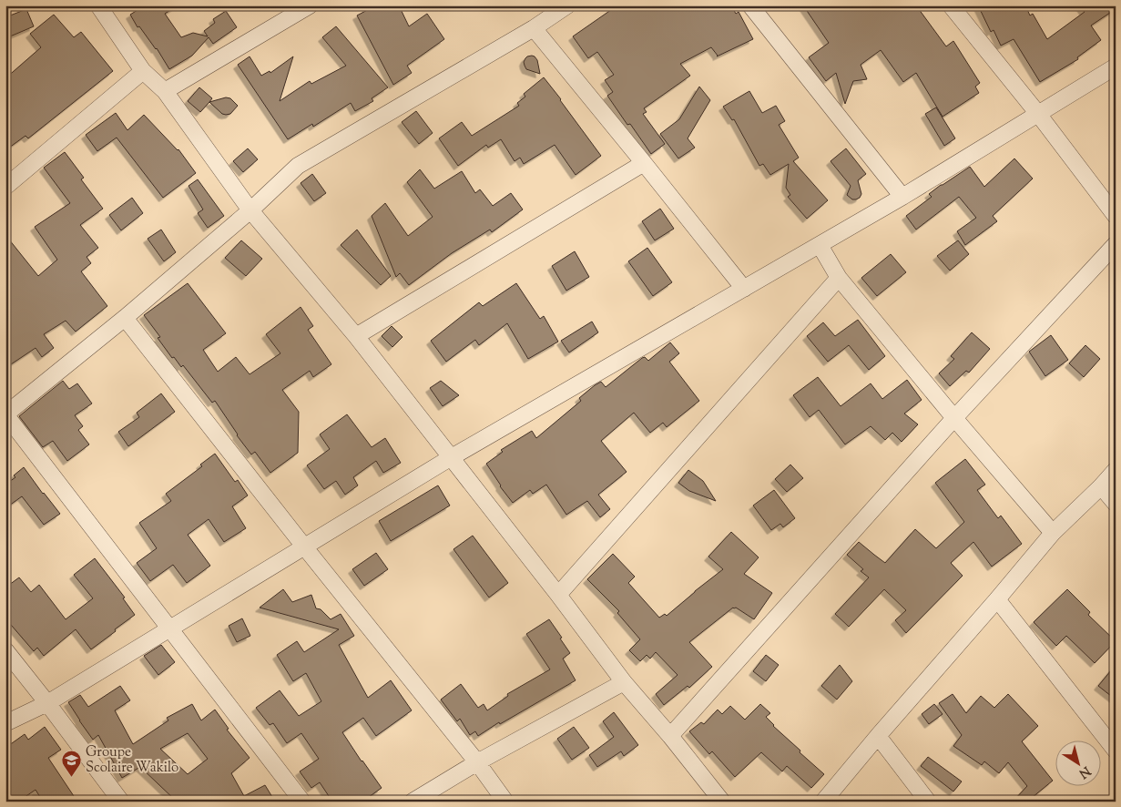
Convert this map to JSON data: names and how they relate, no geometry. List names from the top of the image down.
{
  "places": {
    "school or university": ["Groupe Scolaire Wakilo"]
  },
  "north": "bottom right"
}
